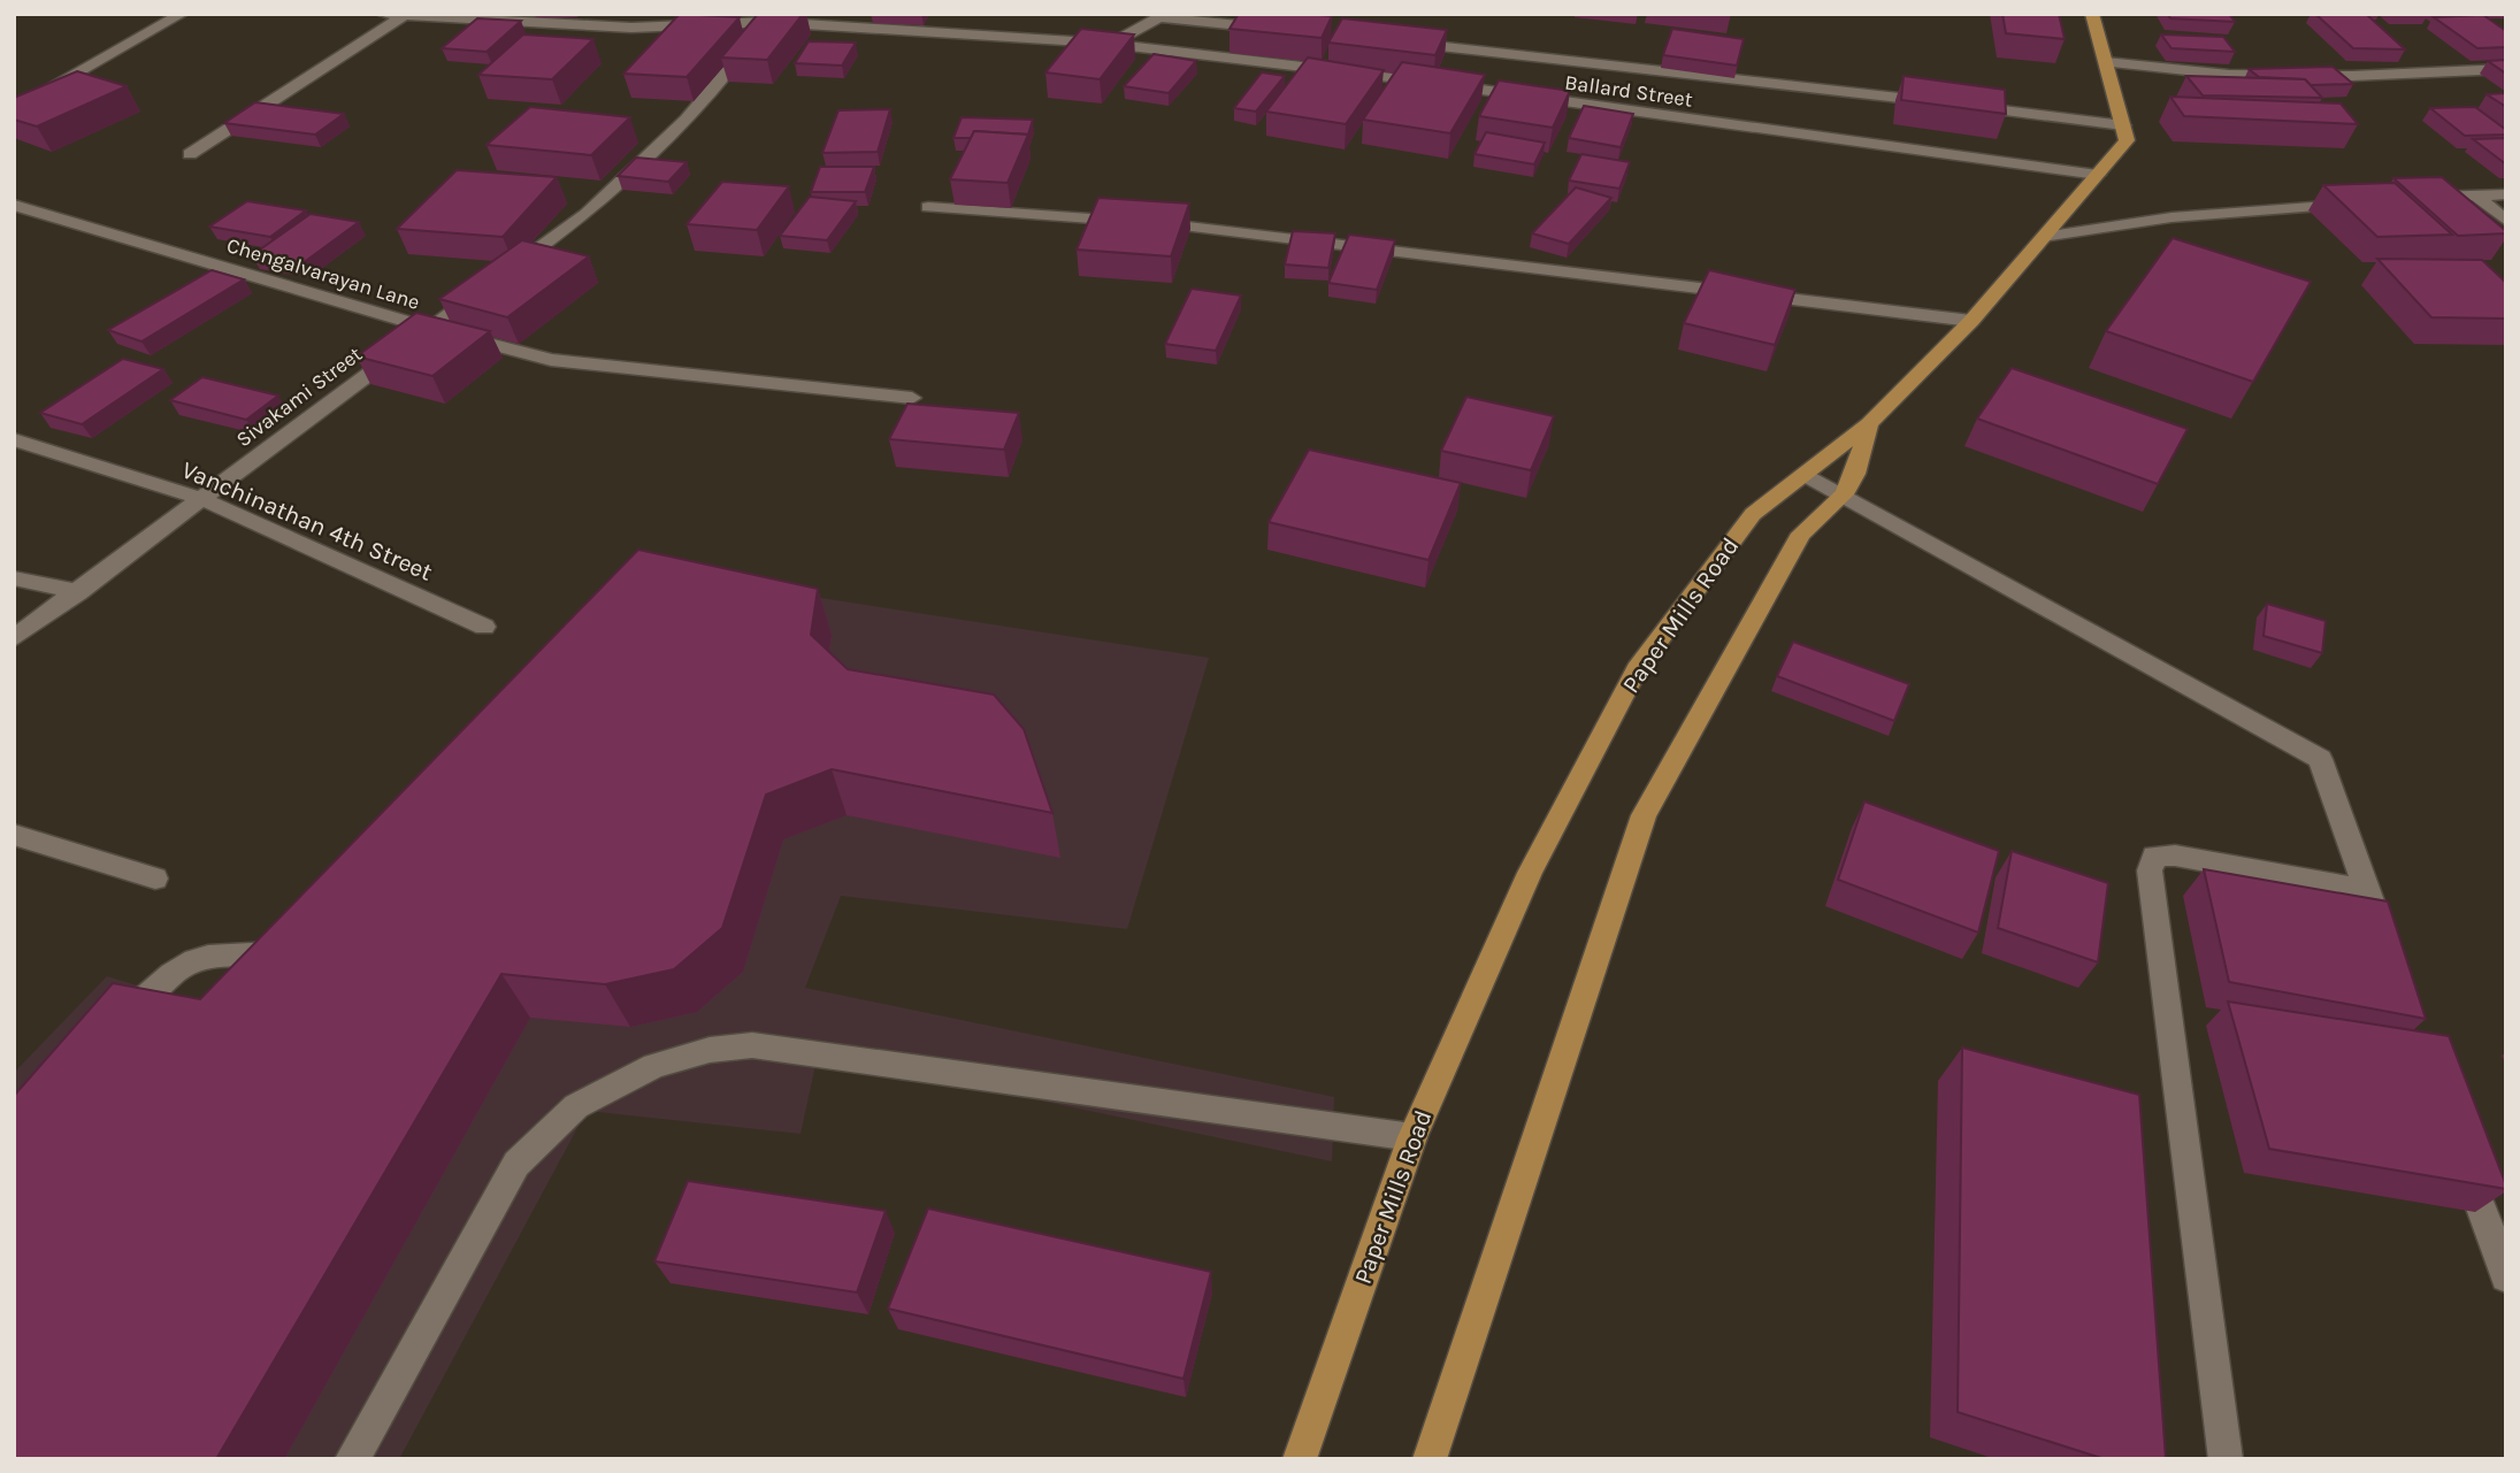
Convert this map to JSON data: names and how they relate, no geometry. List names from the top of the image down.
{
  "streets": {
    "main road": ["Paper Mills Road"],
    "street": [
      "Ballard Street",
      "Chengalvarayan Lane",
      "Sivakami Street",
      "Vanchinathan 4th Street"
    ]
  },
  "crossings": [
    ["Ballard Street", "Sivakami Street"],
    ["Ballard Street", "Paper Mills Road"],
    ["Chengalvarayan Lane", "Sivakami Street"],
    ["Sivakami Street", "Vanchinathan 4th Street"]
  ]
}
